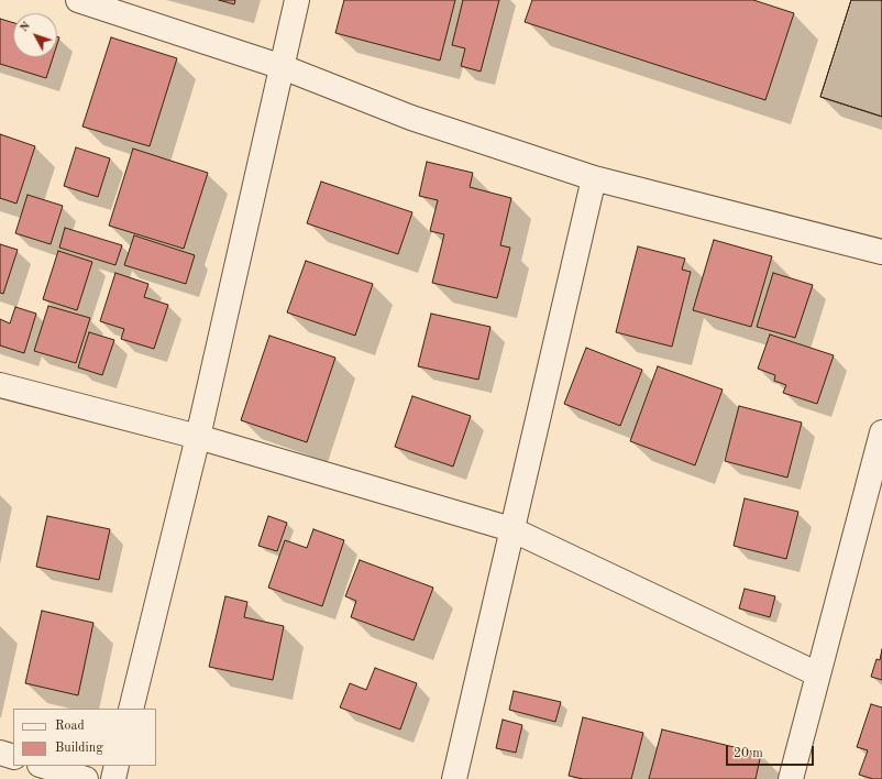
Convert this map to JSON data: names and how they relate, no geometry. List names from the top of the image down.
{
  "legend": ["Road", "Building"],
  "scale_bar": "20 m",
  "north": "top left"
}
